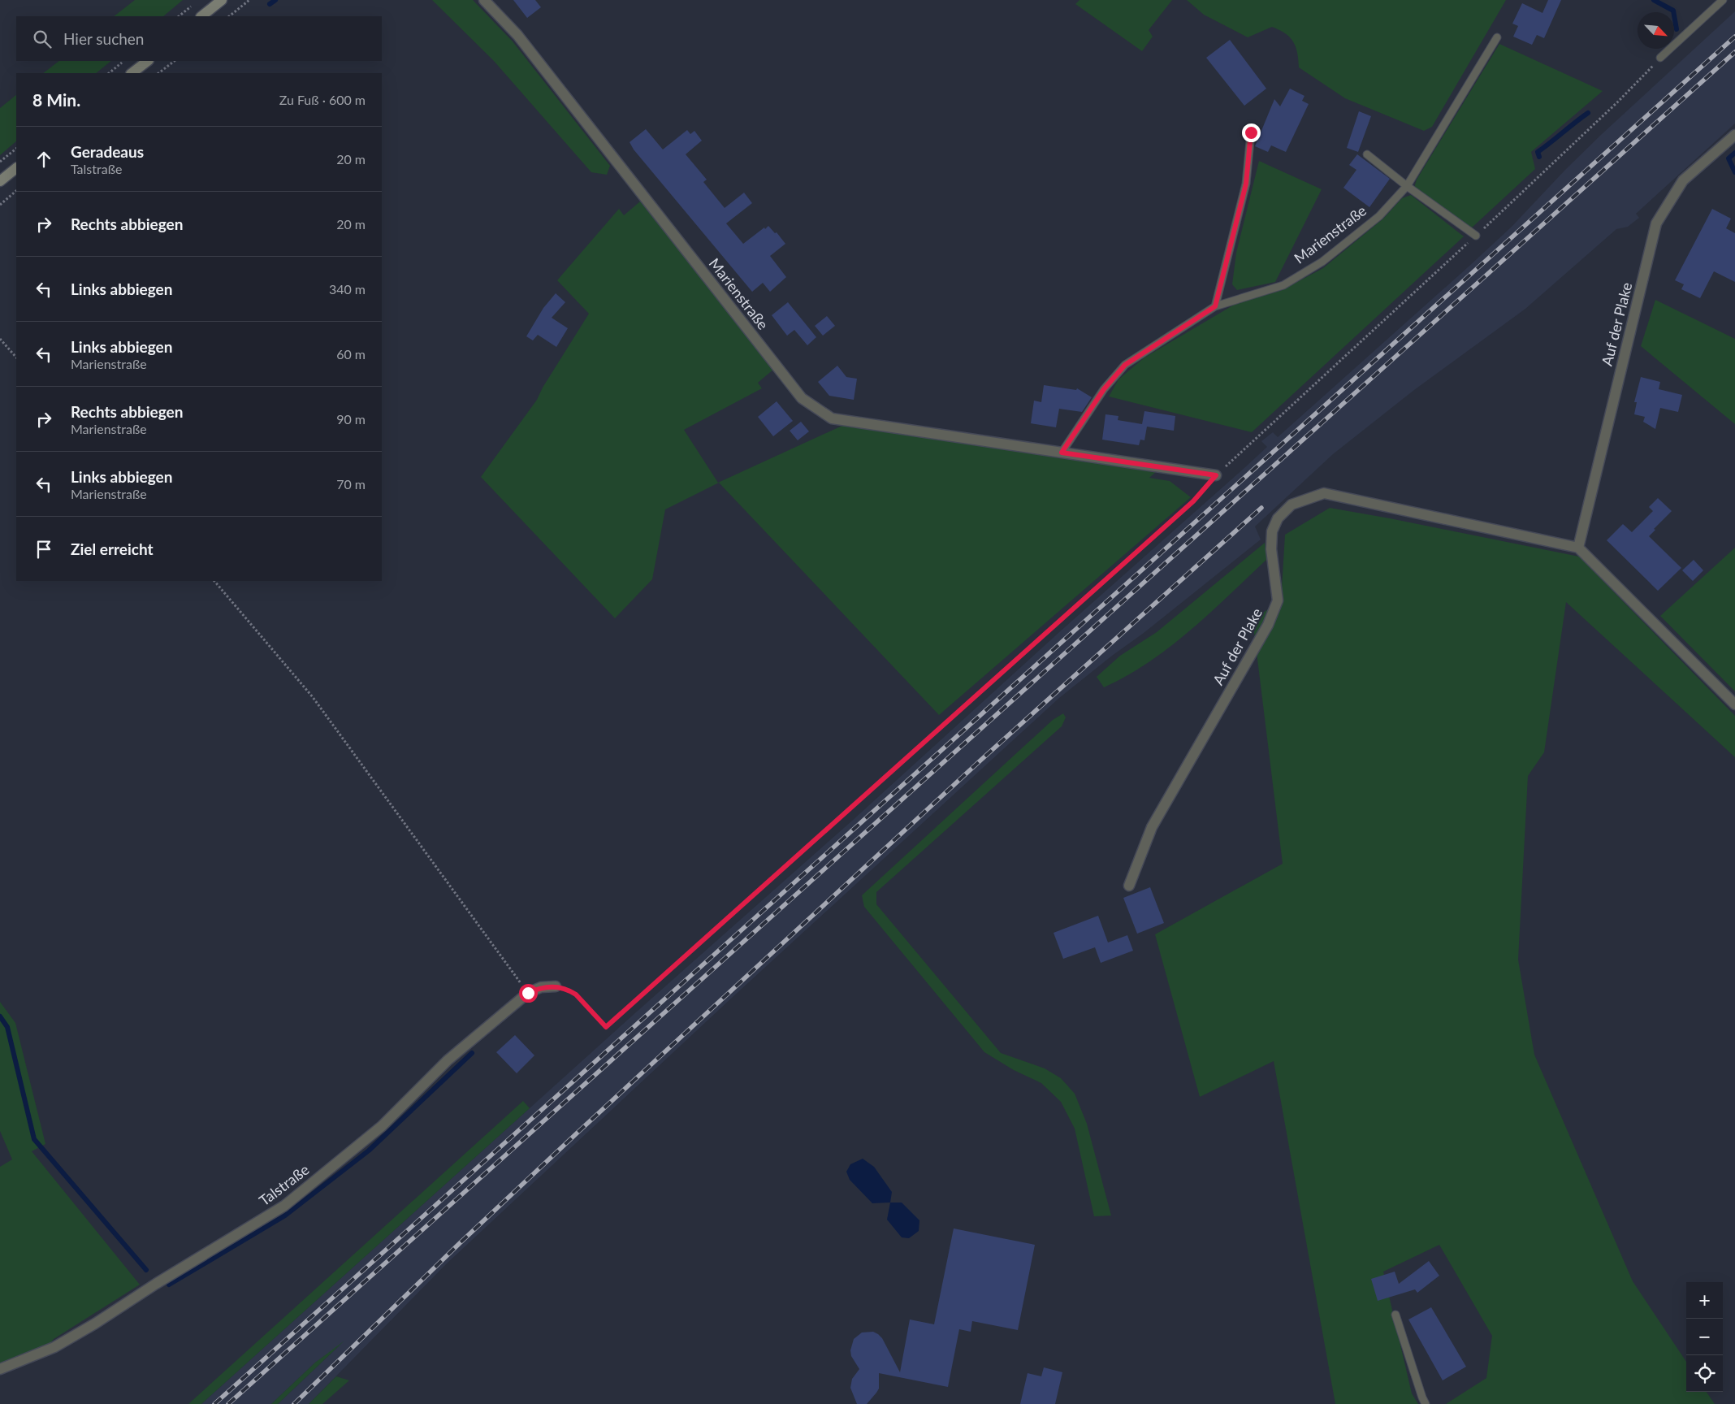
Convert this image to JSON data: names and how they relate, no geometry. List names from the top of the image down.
{
  "streets": {
    "street": ["Marienstraße", "Auf der Plake", "Talstraße"]
  },
  "north": "bottom right",
  "page": {
    "search": "Hier suchen",
    "heading": ["8 Min.", "Zu Fuß · 600 m"],
    "list": [
      ["Geradeaus", "Talstraße", "20 m"],
      ["Rechts abbiegen", "20 m"],
      ["Links abbiegen", "340 m"],
      ["Links abbiegen", "Marienstraße", "60 m"],
      ["Rechts abbiegen", "Marienstraße", "90 m"],
      ["Links abbiegen", "Marienstraße", "70 m"],
      "Ziel erreicht"
    ],
    "map_buttons": ["+", "−"]
  }
}
